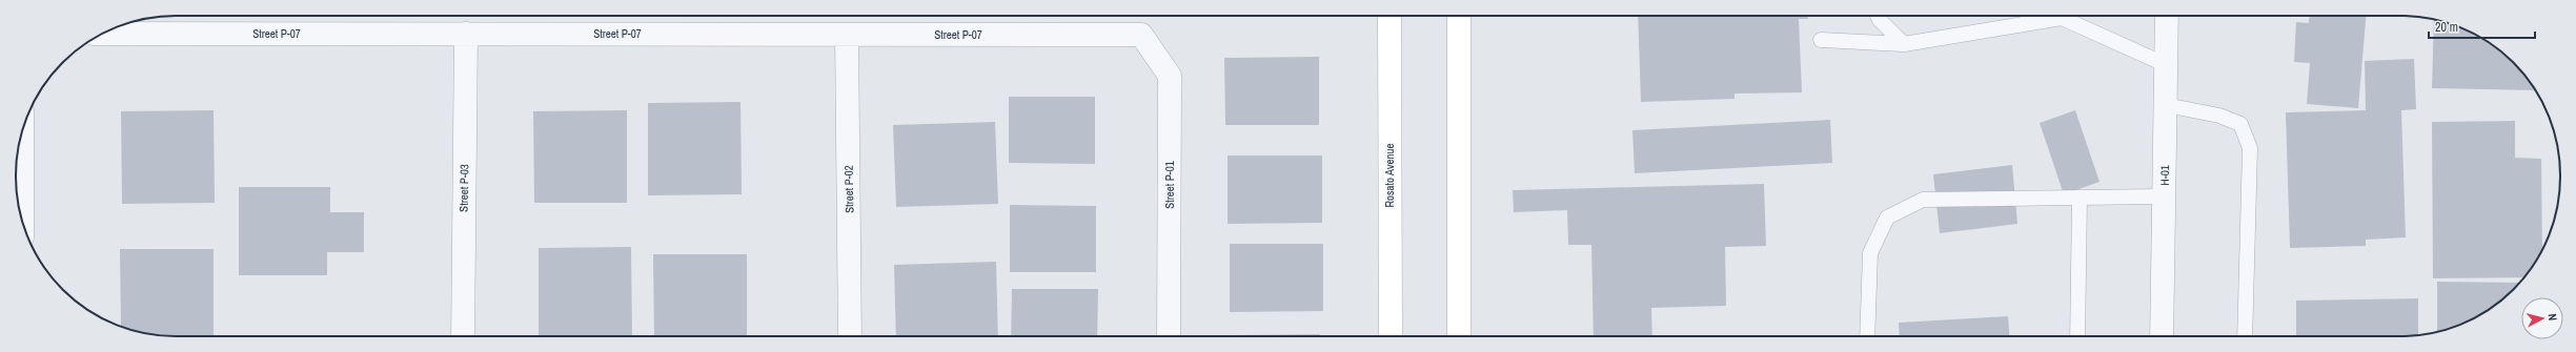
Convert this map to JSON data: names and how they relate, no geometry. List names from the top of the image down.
{
  "streets": {
    "street": [
      "Street P-07",
      "Rosato Avenue",
      "H-01",
      "Street P-01",
      "Street P-03",
      "Street P-02"
    ]
  },
  "crossings": [
    ["Street P-07", "Street P-01"],
    ["Street P-07", "Street P-03"],
    ["Street P-07", "Street P-02"]
  ],
  "scale_bar": "20 m",
  "north": "right"
}
